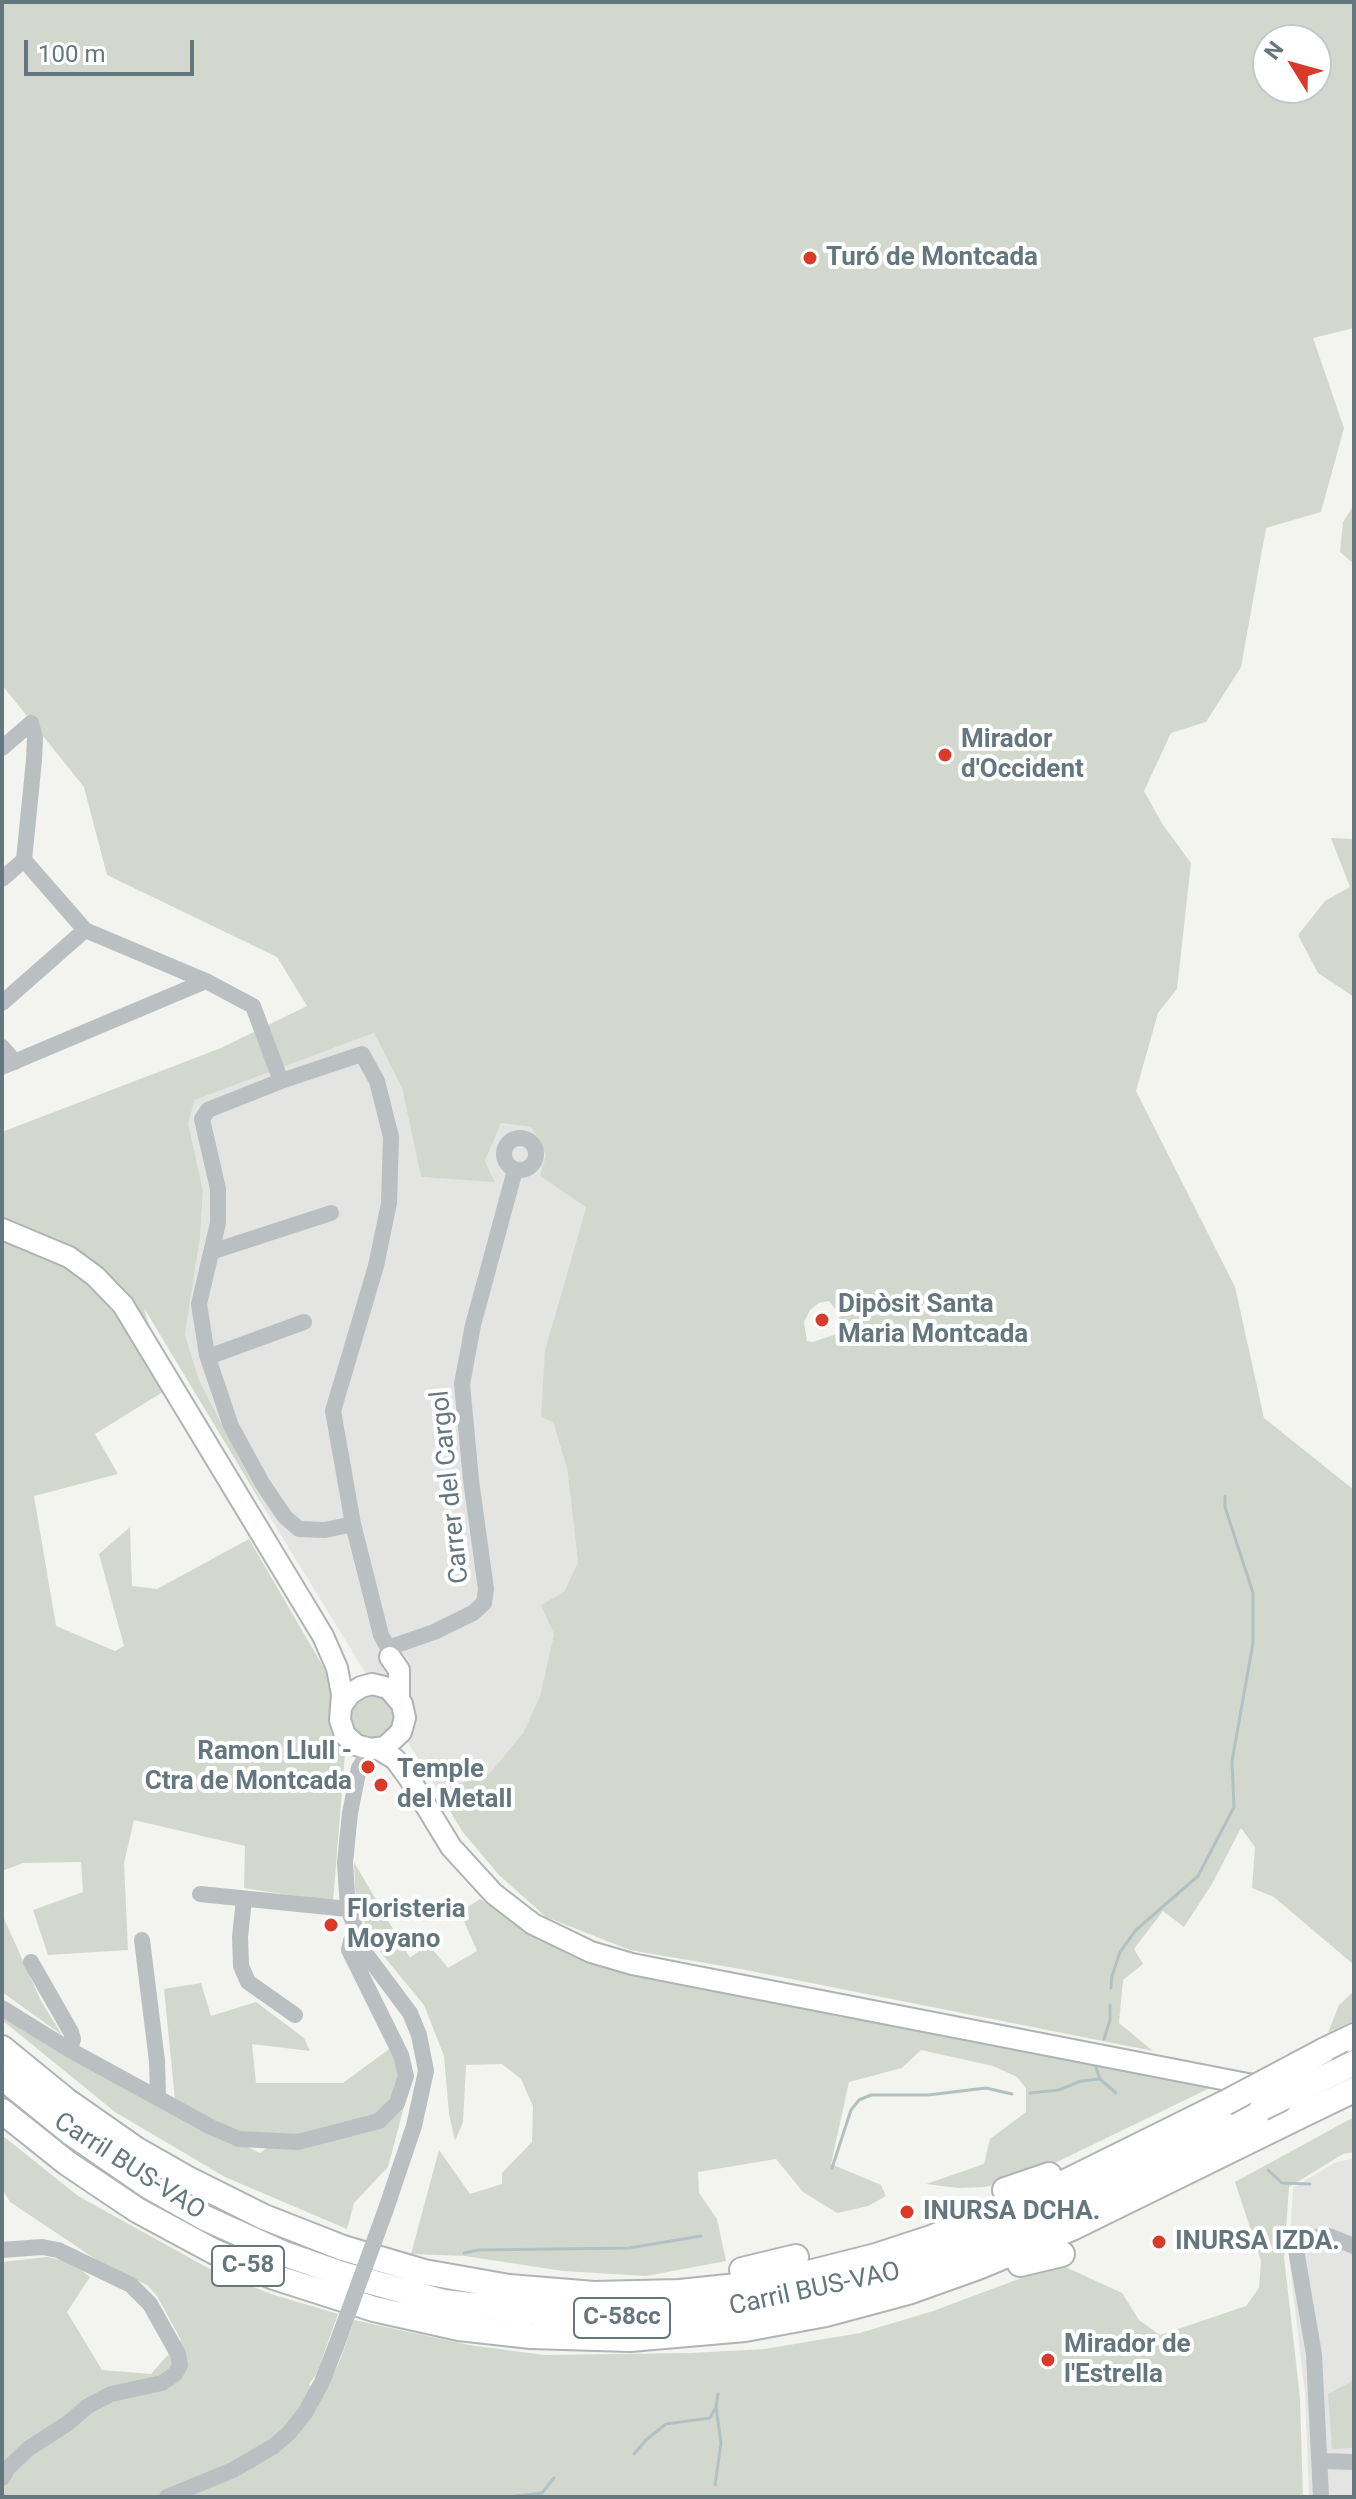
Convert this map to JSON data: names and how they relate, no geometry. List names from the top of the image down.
{
  "streets": {
    "highway": ["Carril BUS-VAO", "C-58", "C-58cc"],
    "street": ["Carrer del Cargol"]
  },
  "places": [
    "Turó de Montcada",
    "Mirador d'Occident",
    "Dipòsit Santa Maria Montcada",
    "Ramon Llull - Ctra de Montcada",
    "Temple del Metall",
    "Floristeria Moyano",
    "INURSA DCHA.",
    "INURSA IZDA.",
    "Mirador de l'Estrella"
  ],
  "scale_bar": "100 m",
  "north": "top left"
}
